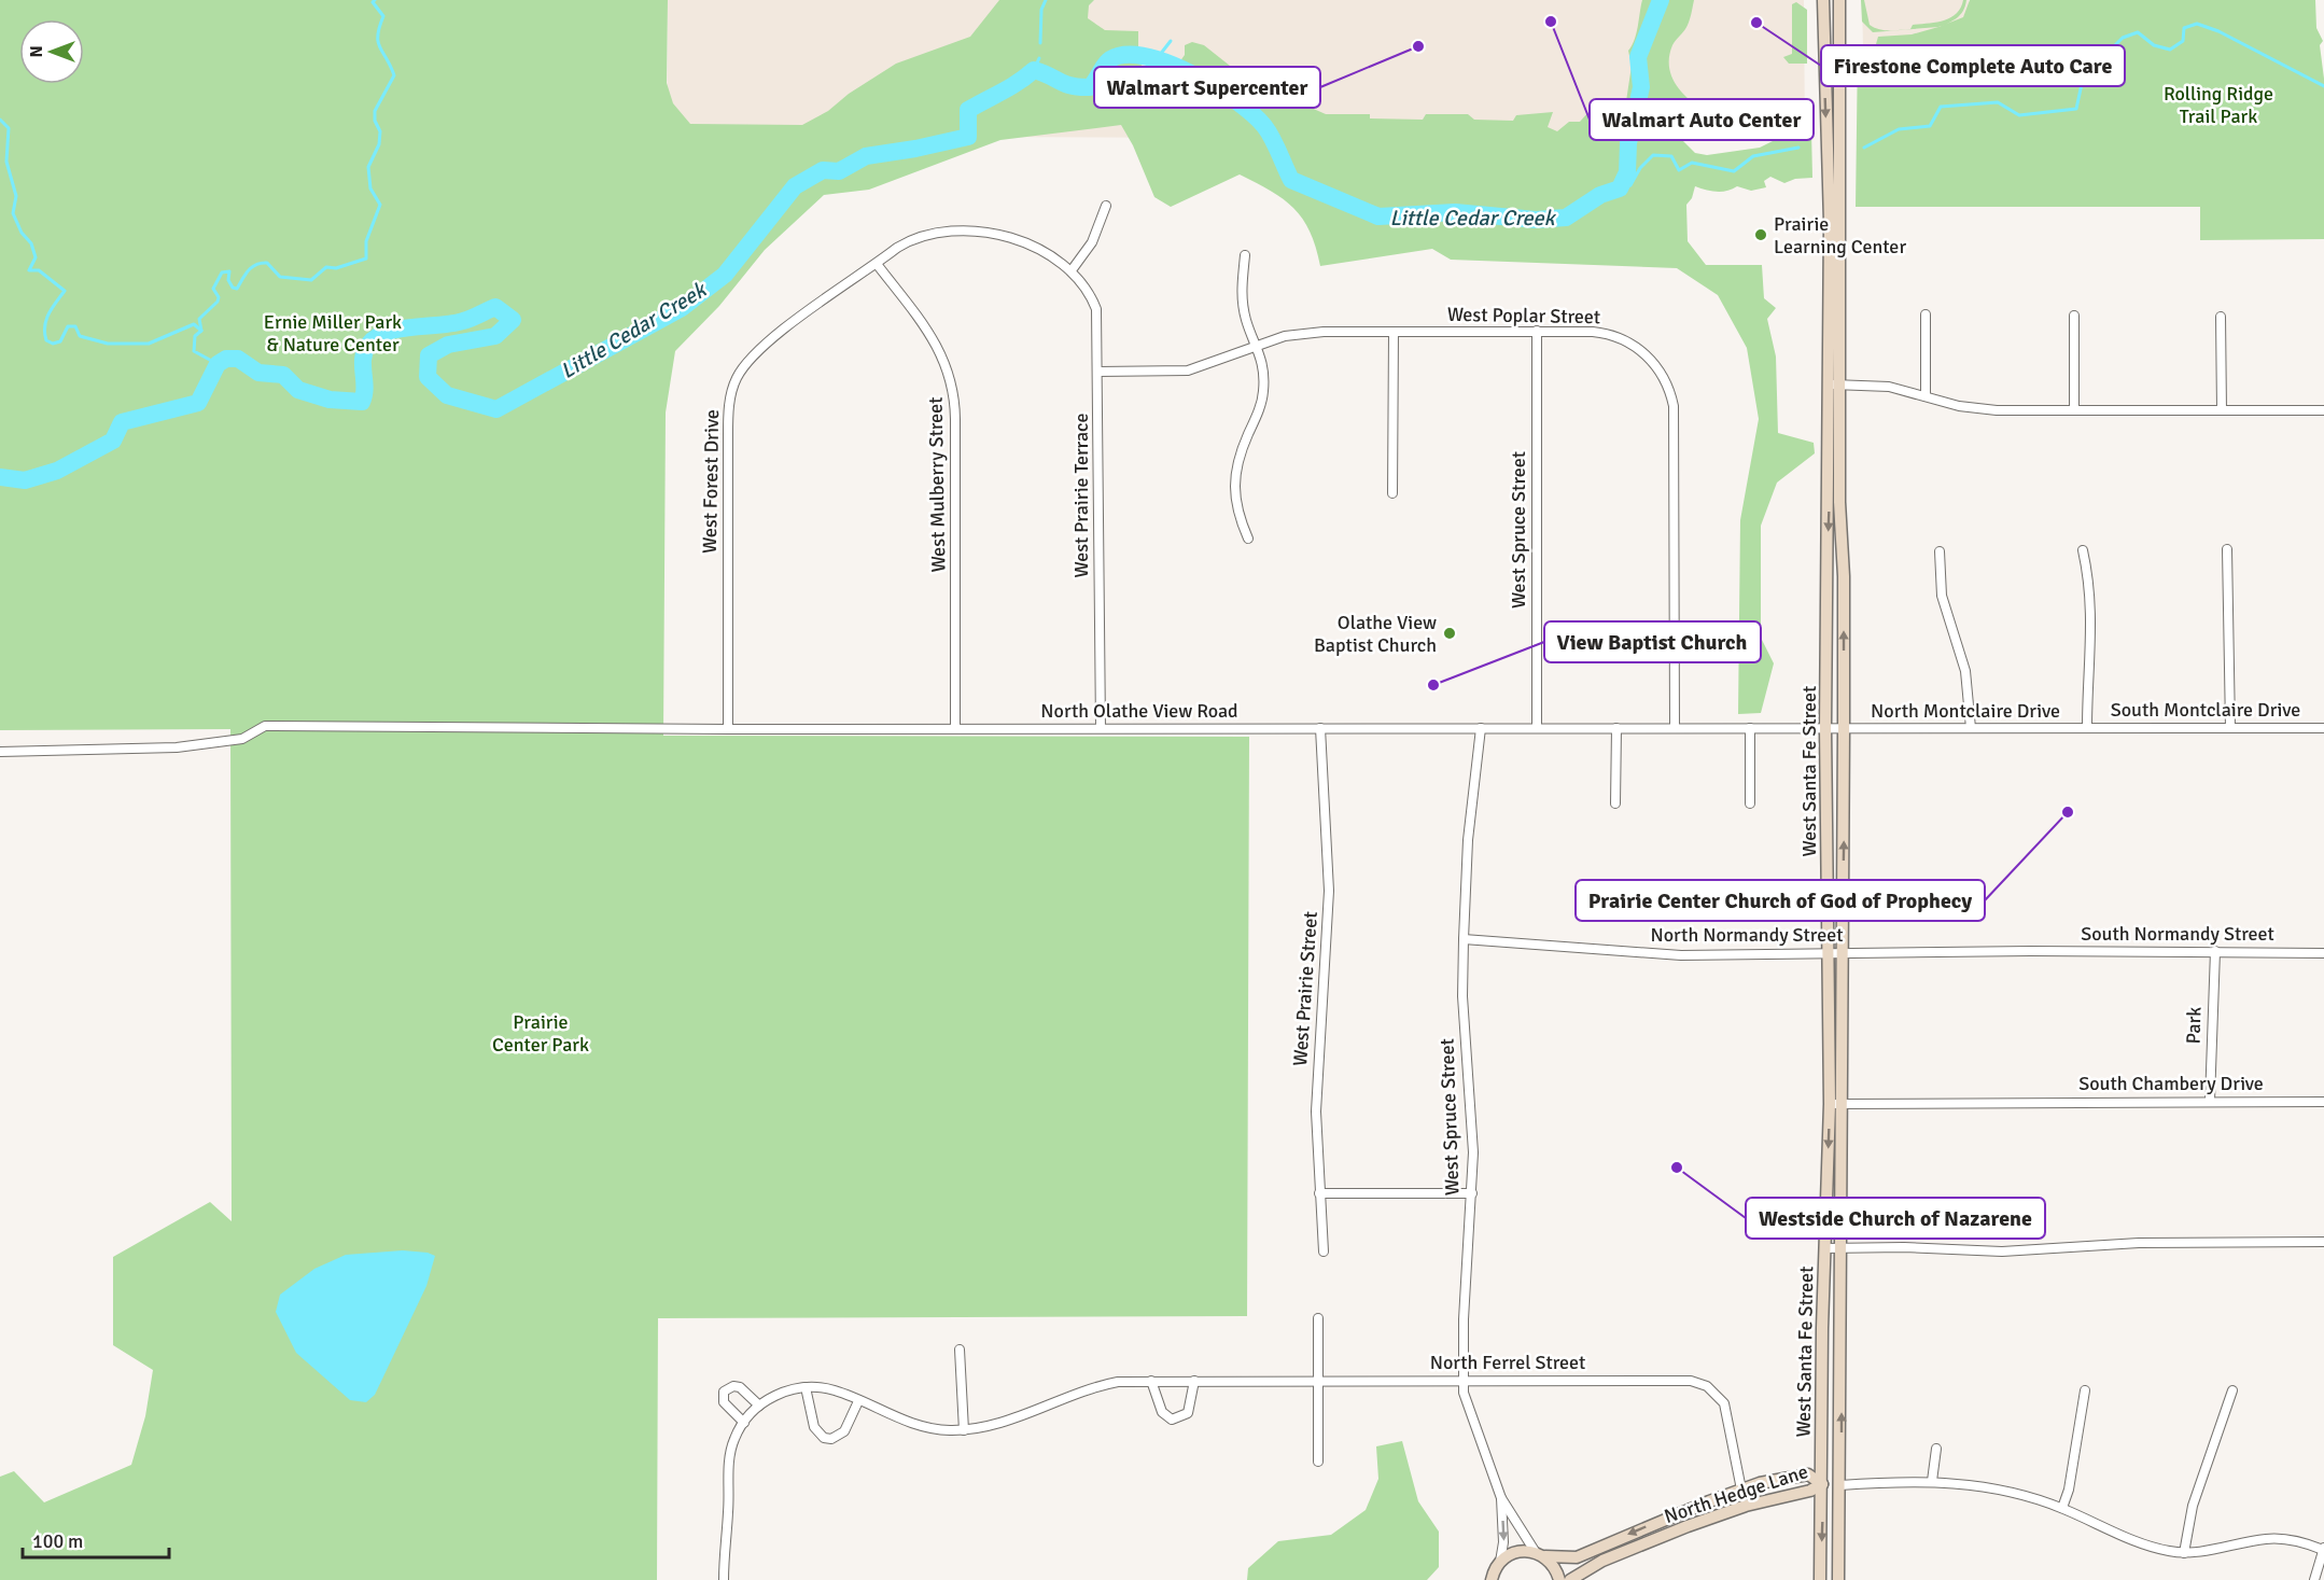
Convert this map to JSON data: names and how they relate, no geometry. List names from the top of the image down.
{
  "streets": {
    "street": [
      "West Poplar Street",
      "West Forest Drive",
      "West Mulberry Street",
      "West Prairie Terrace",
      "West Spruce Street",
      "South Montclaire Drive",
      "North Olathe View Road",
      "North Montclaire Drive",
      "West Santa Fe Street",
      "South Normandy Street",
      "North Normandy Street",
      "West Prairie Street",
      "Park",
      "South Chambery Drive",
      "North Ferrel Street",
      "North Hedge Lane"
    ]
  },
  "crossings": [
    ["West Poplar Street", "West Prairie Terrace"],
    ["West Poplar Street", "West Spruce Street"],
    ["West Poplar Street", "North Olathe View Road"],
    ["West Forest Drive", "West Mulberry Street"],
    ["West Forest Drive", "West Prairie Terrace"],
    ["West Forest Drive", "North Olathe View Road"],
    ["West Mulberry Street", "West Prairie Terrace"],
    ["West Mulberry Street", "North Olathe View Road"],
    ["West Prairie Terrace", "North Olathe View Road"],
    ["West Spruce Street", "North Olathe View Road"],
    ["West Spruce Street", "North Normandy Street"],
    ["West Spruce Street", "North Ferrel Street"],
    ["South Montclaire Drive", "North Montclaire Drive"],
    ["North Olathe View Road", "North Montclaire Drive"],
    ["North Olathe View Road", "West Santa Fe Street"],
    ["North Olathe View Road", "West Prairie Street"],
    ["North Montclaire Drive", "West Santa Fe Street"],
    ["West Santa Fe Street", "North Normandy Street"],
    ["West Santa Fe Street", "South Chambery Drive"],
    ["West Santa Fe Street", "North Hedge Lane"],
    ["South Normandy Street", "North Normandy Street"],
    ["South Normandy Street", "Park"],
    ["Park", "South Chambery Drive"],
    ["North Ferrel Street", "North Hedge Lane"]
  ],
  "water": ["Little Cedar Creek"],
  "parks": ["Rolling Ridge Trail Park", "Ernie Miller Park & Nature Center", "Prairie Center Park"],
  "places": [
    "Walmart Auto Center",
    "Firestone Complete Auto Care",
    "Walmart Supercenter",
    "Prairie Learning Center",
    "Olathe View Baptist Church",
    "View Baptist Church",
    "Prairie Center Church of God of Prophecy",
    "Westside Church of Nazarene"
  ],
  "scale_bar": "100 m",
  "north": "left"
}
